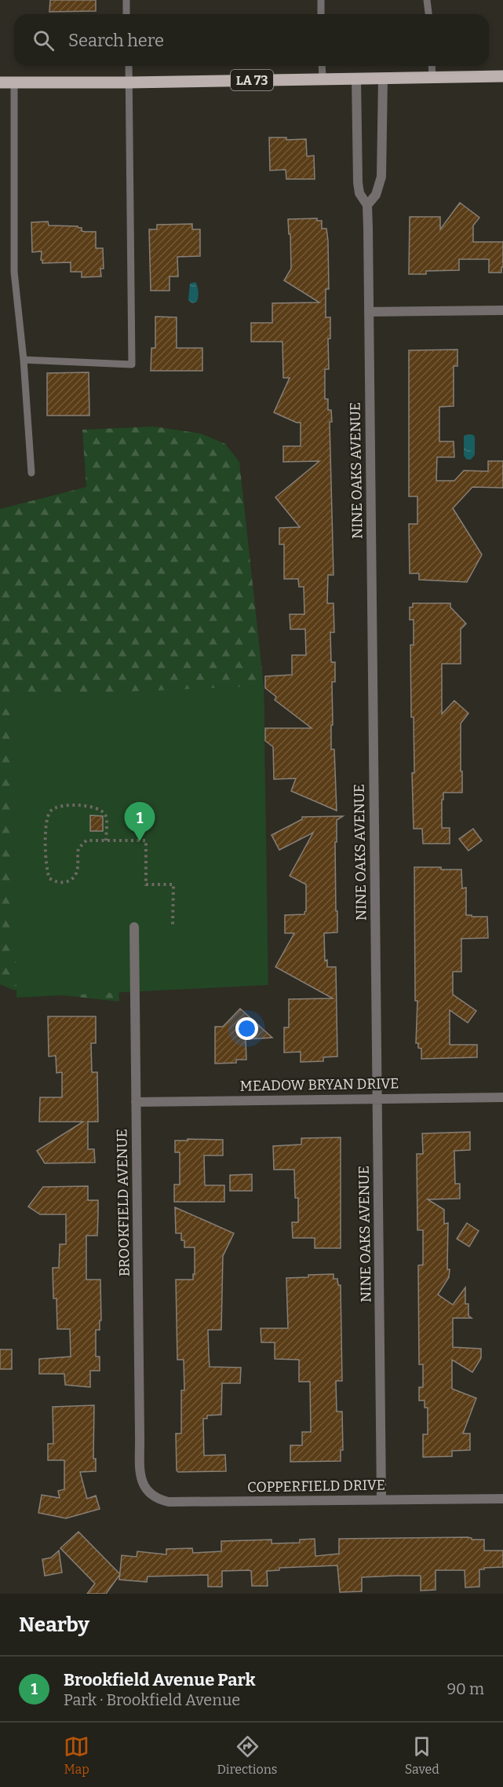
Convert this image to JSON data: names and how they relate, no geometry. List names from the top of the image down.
{
  "streets": {
    "main road": ["LA 73"],
    "street": [
      "NINE OAKS AVENUE",
      "MEADOW BRYAN DRIVE",
      "BROOKFIELD AVENUE",
      "COPPERFIELD DRIVE"
    ]
  },
  "crossings": [
    ["LA 73", "NINE OAKS AVENUE"],
    ["NINE OAKS AVENUE", "MEADOW BRYAN DRIVE"],
    ["NINE OAKS AVENUE", "COPPERFIELD DRIVE"],
    ["MEADOW BRYAN DRIVE", "BROOKFIELD AVENUE"],
    ["BROOKFIELD AVENUE", "COPPERFIELD DRIVE"]
  ],
  "page": {
    "search": "Search here",
    "pins": "1",
    "heading": "Nearby",
    "list": [
      {
        "mark": "1",
        "name": "Brookfield Avenue Park",
        "note": "Park · Brookfield Avenue",
        "value": "90 m"
      }
    ],
    "nav": ["Map", "Directions", "Saved"]
  }
}
